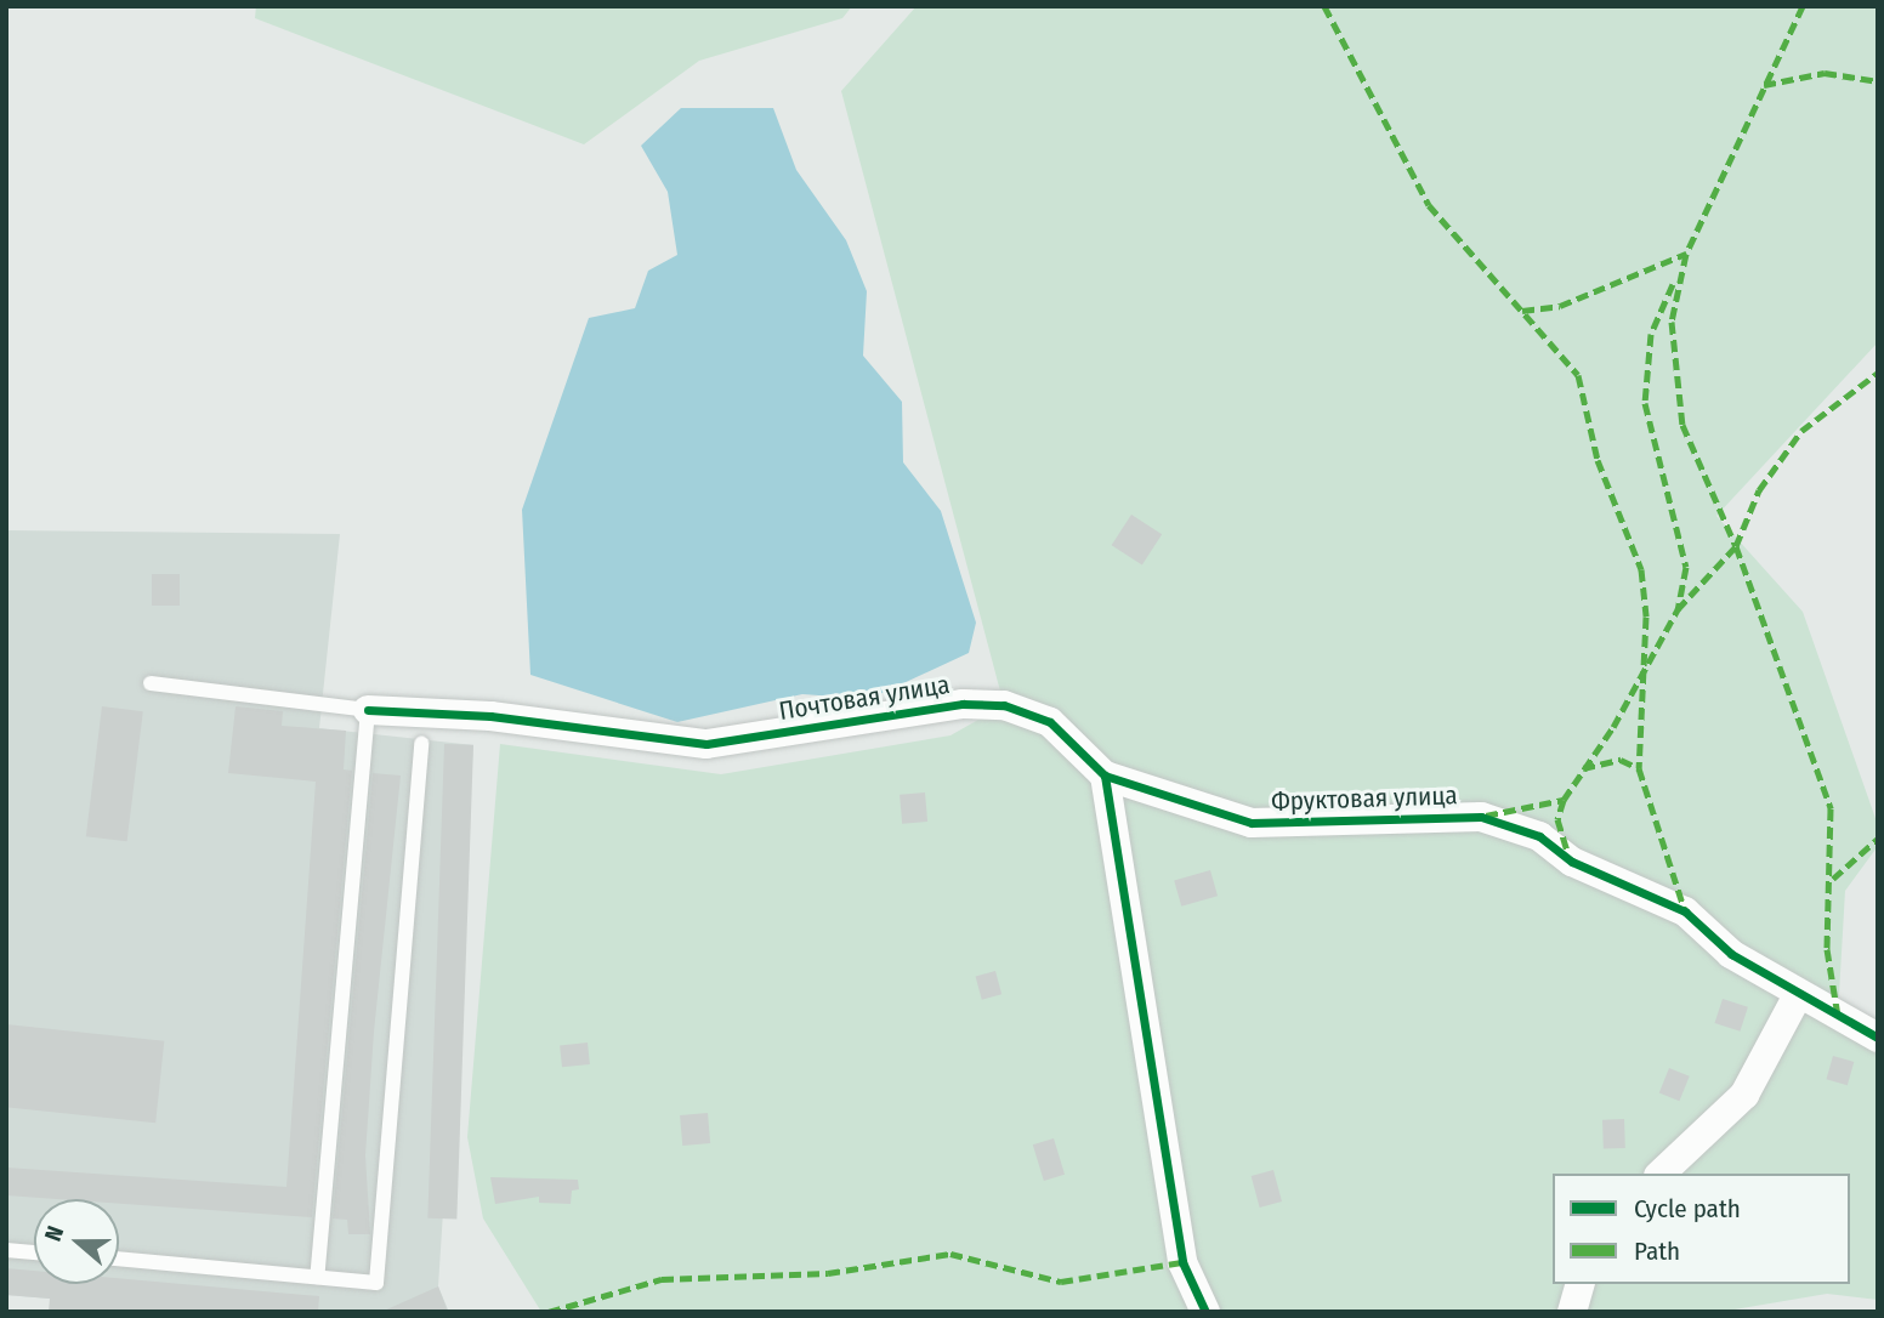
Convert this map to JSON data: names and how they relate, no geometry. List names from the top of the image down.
{
  "streets": {
    "street": ["Почтовая улица", "Фруктовая улица"]
  },
  "crossings": [
    ["Почтовая улица", "Фруктовая улица"]
  ],
  "legend": ["Cycle path", "Path"],
  "north": "left"
}
